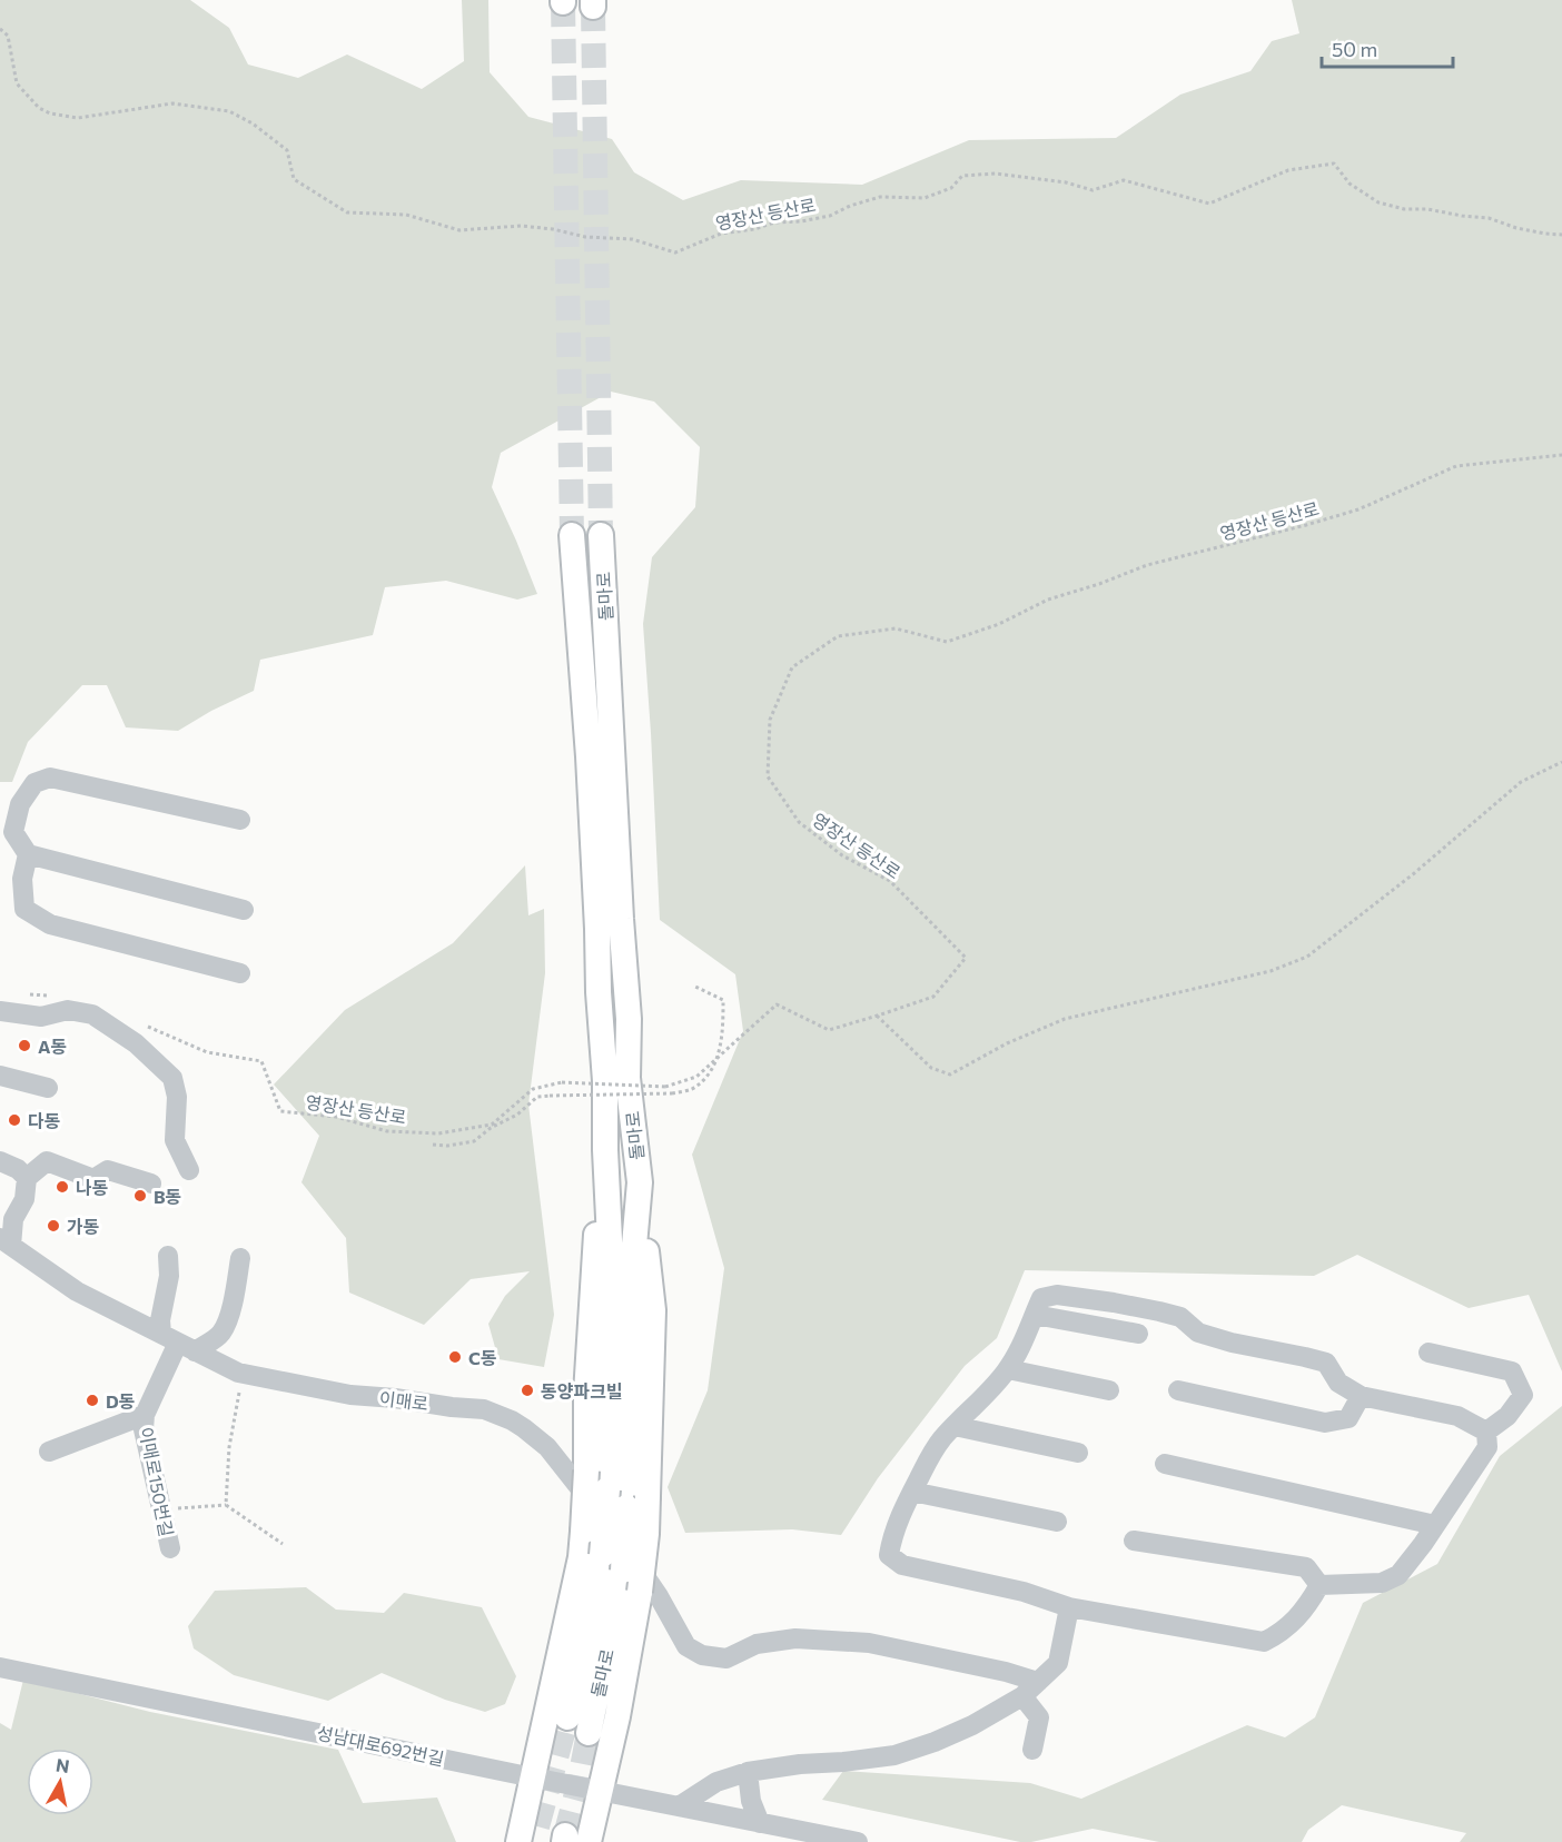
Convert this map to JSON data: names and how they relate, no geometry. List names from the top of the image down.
{
  "streets": {
    "main road": ["돌마로"],
    "street": ["이매로", "이매로150번길", "성남대로692번길"],
    "path": ["영장산 등산로"]
  },
  "crossings": [
    ["이매로", "이매로150번길"]
  ],
  "places": [
    "A동",
    "다동",
    "나동",
    "B동",
    "가동",
    "C동",
    "동양파크빌",
    "D동"
  ],
  "scale_bar": "50 m",
  "north": "top"
}
